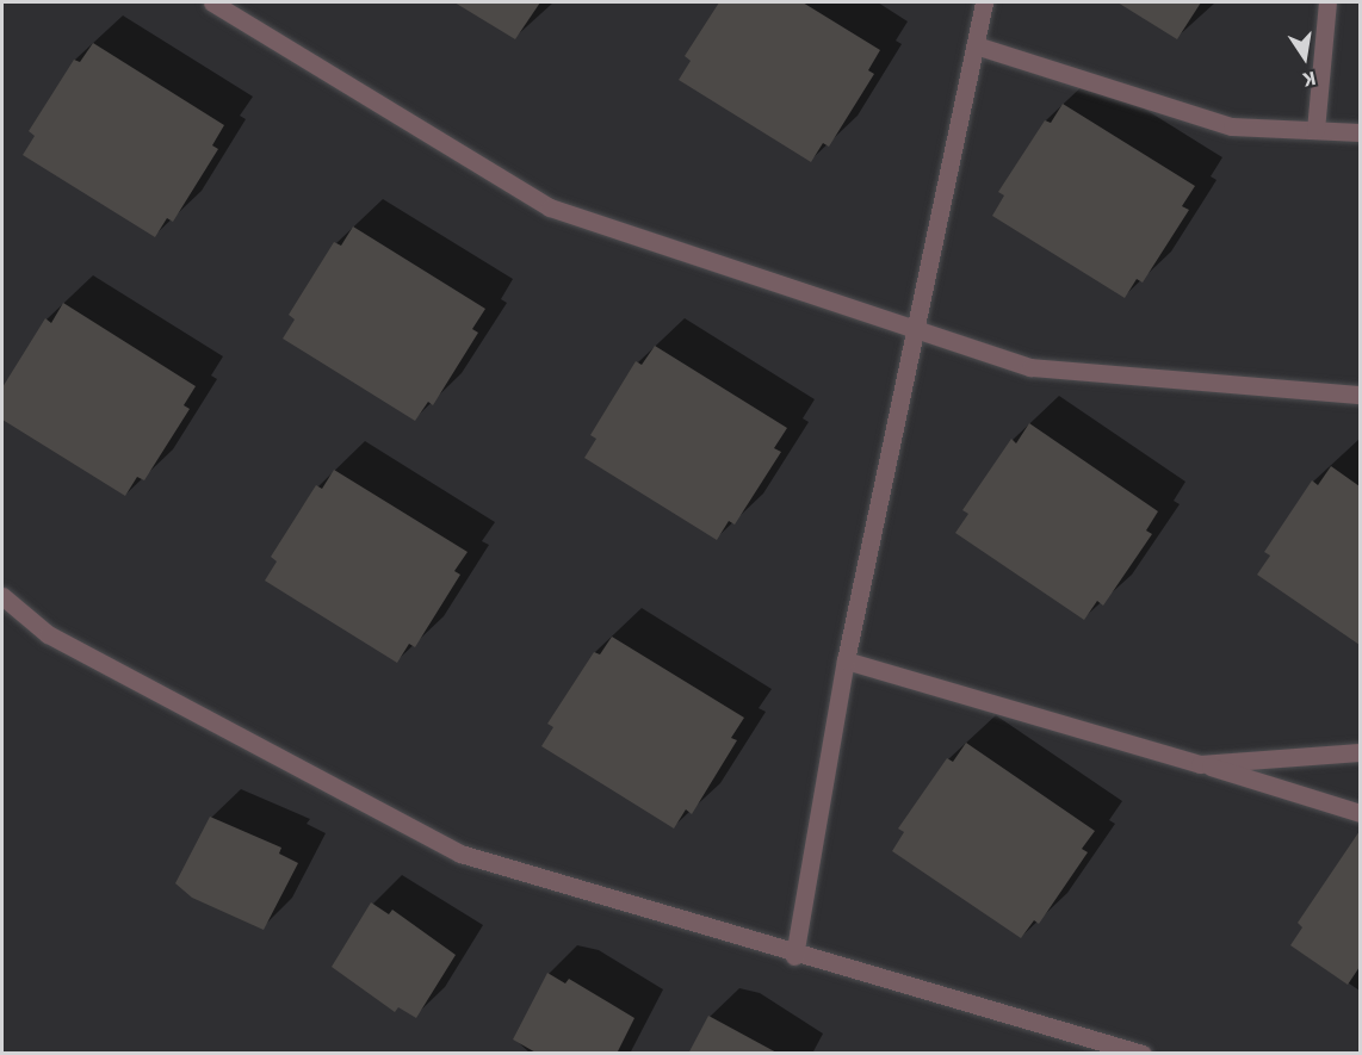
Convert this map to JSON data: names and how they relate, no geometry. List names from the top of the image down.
{
  "north": "bottom"
}
